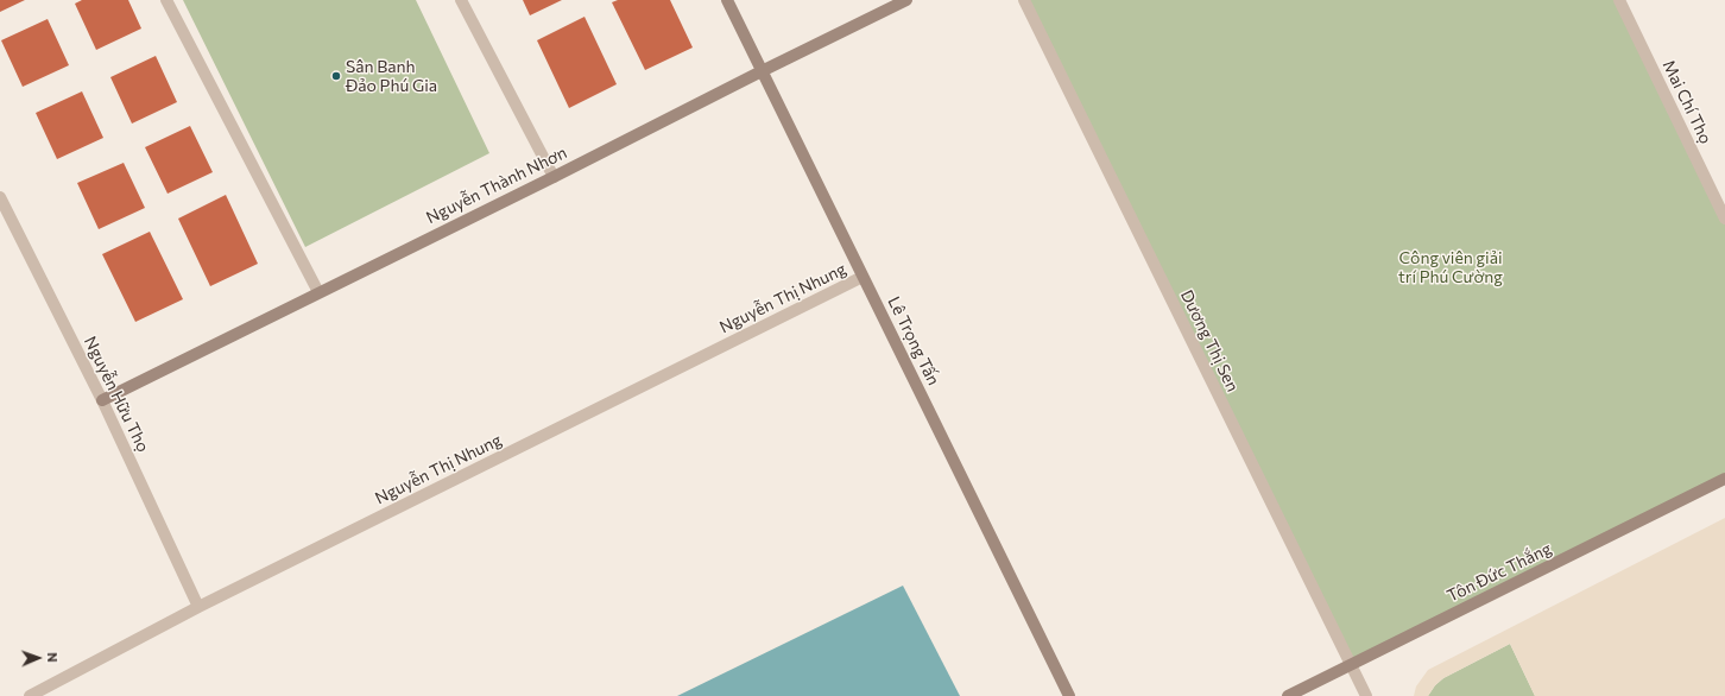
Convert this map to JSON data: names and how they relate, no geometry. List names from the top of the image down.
{
  "streets": {
    "street": [
      "Mai Chí Thọ",
      "Nguyễn Thành Nhơn",
      "Nguyễn Thị Nhung",
      "Lê Trọng Tấn",
      "Dương Thị Sen",
      "Nguyễn Hữu Thọ",
      "Tôn Đức Thắng"
    ]
  },
  "crossings": [
    ["Nguyễn Thành Nhơn", "Lê Trọng Tấn"],
    ["Nguyễn Thành Nhơn", "Nguyễn Hữu Thọ"],
    ["Nguyễn Thị Nhung", "Lê Trọng Tấn"],
    ["Nguyễn Thị Nhung", "Nguyễn Hữu Thọ"],
    ["Dương Thị Sen", "Tôn Đức Thắng"]
  ],
  "parks": ["Công viên giải trí Phú Cường"],
  "places": ["Sân Banh Đảo Phú Gia"],
  "north": "right"
}
